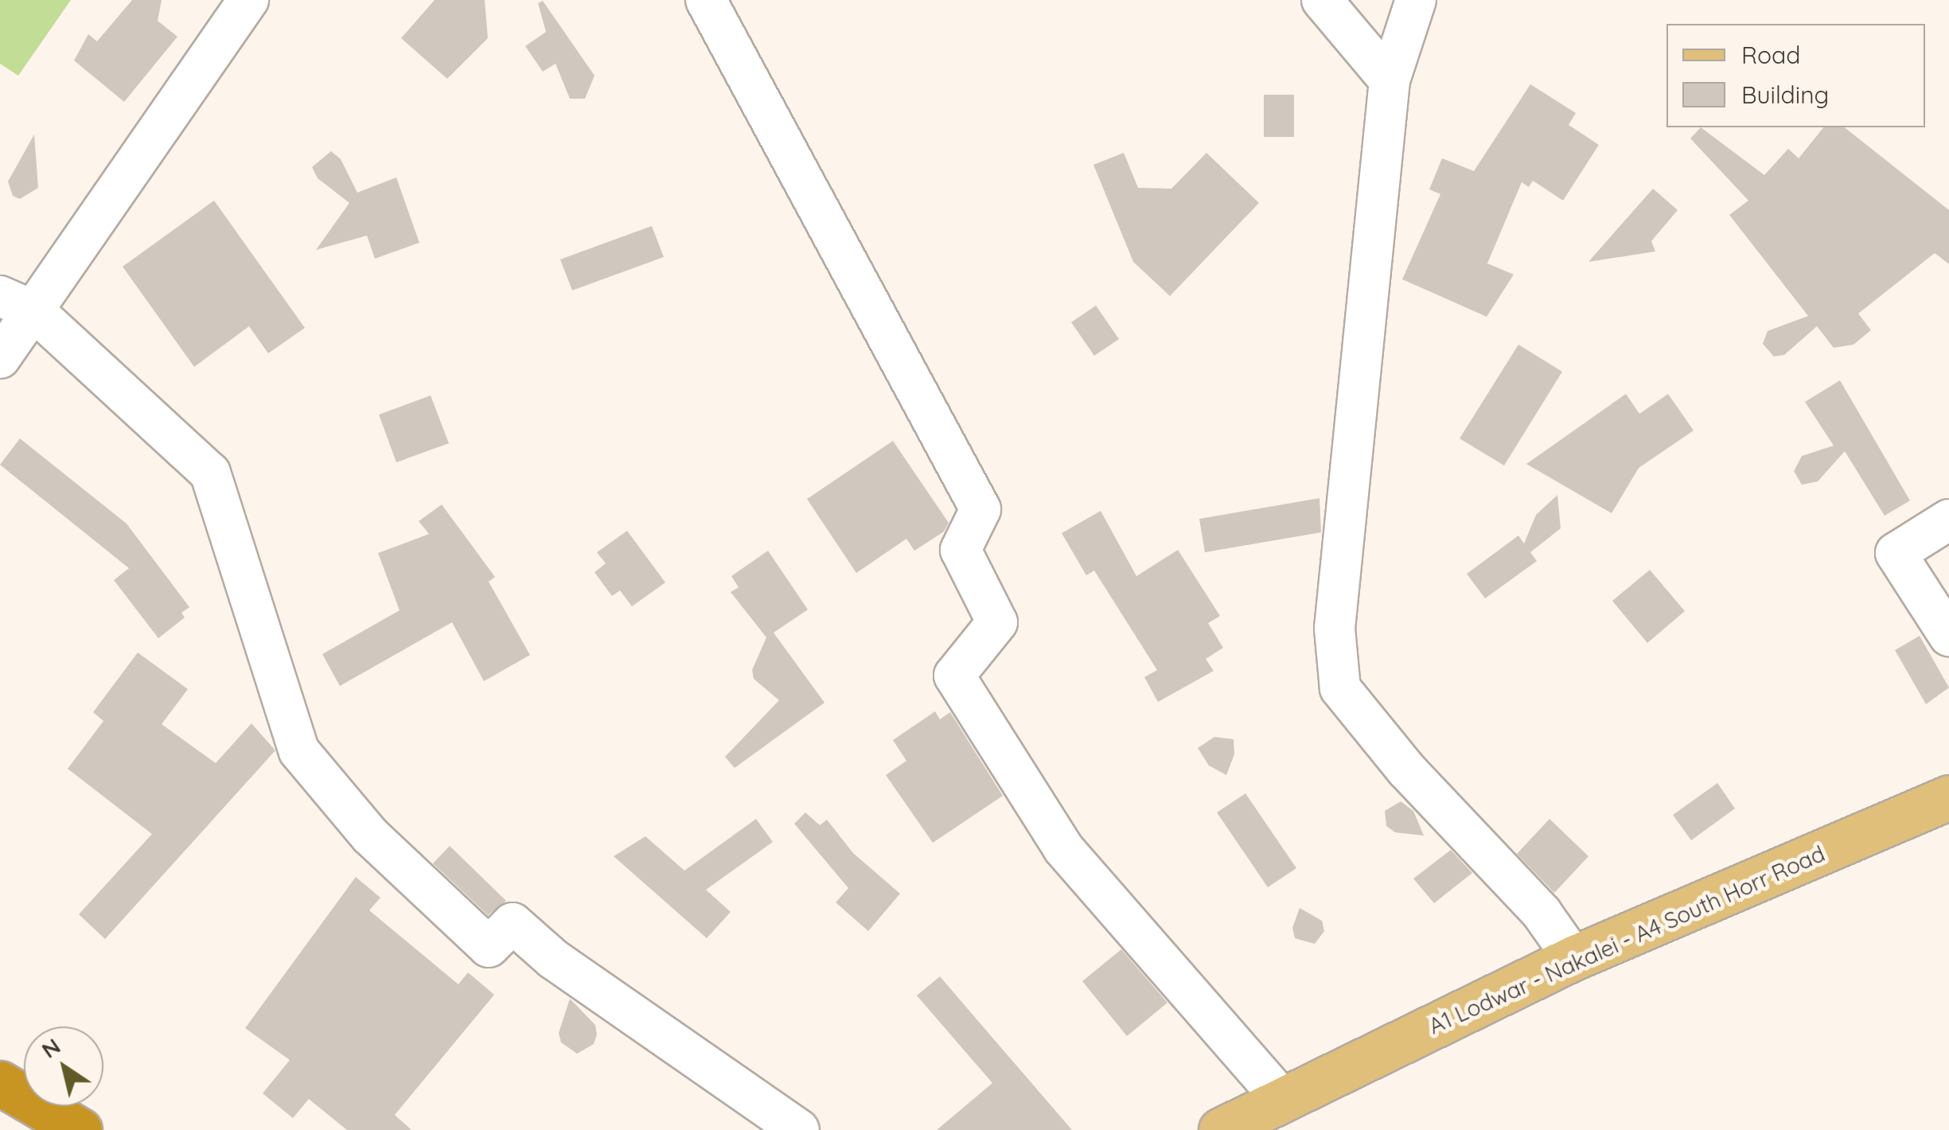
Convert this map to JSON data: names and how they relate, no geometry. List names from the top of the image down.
{
  "streets": {
    "main road": ["A1 Lodwar - Nakalei - A4 South Horr Road"]
  },
  "legend": ["Road", "Building"],
  "north": "top left"
}
